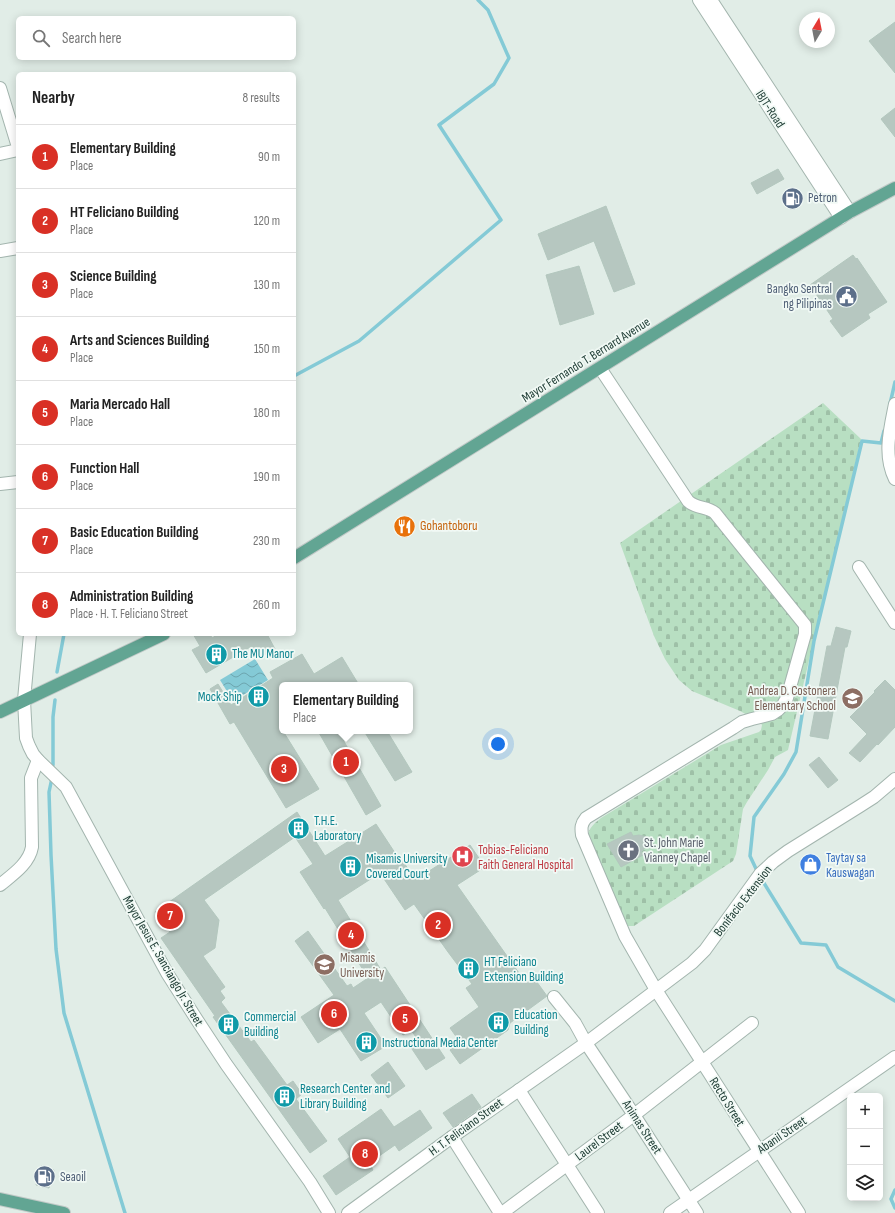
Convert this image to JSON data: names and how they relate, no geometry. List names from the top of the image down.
{
  "streets": {
    "main road": ["Mayor Fernando T. Bernard Avenue"],
    "street": [
      "IBJT-Road",
      "Bonifacio Extension",
      "Mayor Jesus E. Sanciango Jr. Street",
      "Recto Street",
      "H. T. Feliciano Street",
      "Animas Street",
      "Abanil Street",
      "Laurel Street"
    ]
  },
  "crossings": [
    ["IBJT-Road", "Mayor Fernando T. Bernard Avenue"],
    ["Mayor Fernando T. Bernard Avenue", "Recto Street"],
    ["Bonifacio Extension", "Recto Street"],
    ["Bonifacio Extension", "H. T. Feliciano Street"],
    ["Bonifacio Extension", "Animas Street"],
    ["Recto Street", "Abanil Street"],
    ["Recto Street", "Laurel Street"],
    ["H. T. Feliciano Street", "Animas Street"],
    ["Animas Street", "Abanil Street"],
    ["Animas Street", "Laurel Street"]
  ],
  "places": {
    "fuel station": ["Petron", "Seaoil"],
    "public building": ["Bangko Sentral ng Pilipinas"],
    "restaurant": ["Gohantoboru"],
    "building": [
      "The MU Manor",
      "Mock Ship",
      "T.H.E. Laboratory",
      "Misamis University Covered Court",
      "HT Feliciano Extension Building",
      "Education Building",
      "Commercial Building",
      "Instructional Media Center",
      "Research Center and Library Building"
    ],
    "school or university": ["Andrea D. Costonera Elementary School", "Misamis University"],
    "church": ["St. John Marie Vianney Chapel"],
    "hospital": ["Tobias-Feliciano Faith General Hospital"],
    "shop": ["Taytay sa Kauswagan"]
  },
  "north": "top",
  "page": {
    "search": "Search here",
    "heading": ["Nearby", "8 results"],
    "list": [
      {
        "mark": "1",
        "name": "Elementary Building",
        "note": "Place",
        "value": "90 m"
      },
      {
        "mark": "2",
        "name": "HT Feliciano Building",
        "note": "Place",
        "value": "120 m"
      },
      {
        "mark": "3",
        "name": "Science Building",
        "note": "Place",
        "value": "130 m"
      },
      {
        "mark": "4",
        "name": "Arts and Sciences Building",
        "note": "Place",
        "value": "150 m"
      },
      {
        "mark": "5",
        "name": "Maria Mercado Hall",
        "note": "Place",
        "value": "180 m"
      },
      {
        "mark": "6",
        "name": "Function Hall",
        "note": "Place",
        "value": "190 m"
      },
      {
        "mark": "7",
        "name": "Basic Education Building",
        "note": "Place",
        "value": "230 m"
      },
      {
        "mark": "8",
        "name": "Administration Building",
        "note": "Place · H. T. Feliciano Street",
        "value": "260 m"
      }
    ],
    "popup": ["Elementary Building", "Place"],
    "pins": [
      "1",
      "3",
      "7",
      "2",
      "4",
      "6",
      "5",
      "8"
    ],
    "map_buttons": ["+", "−"]
  }
}
